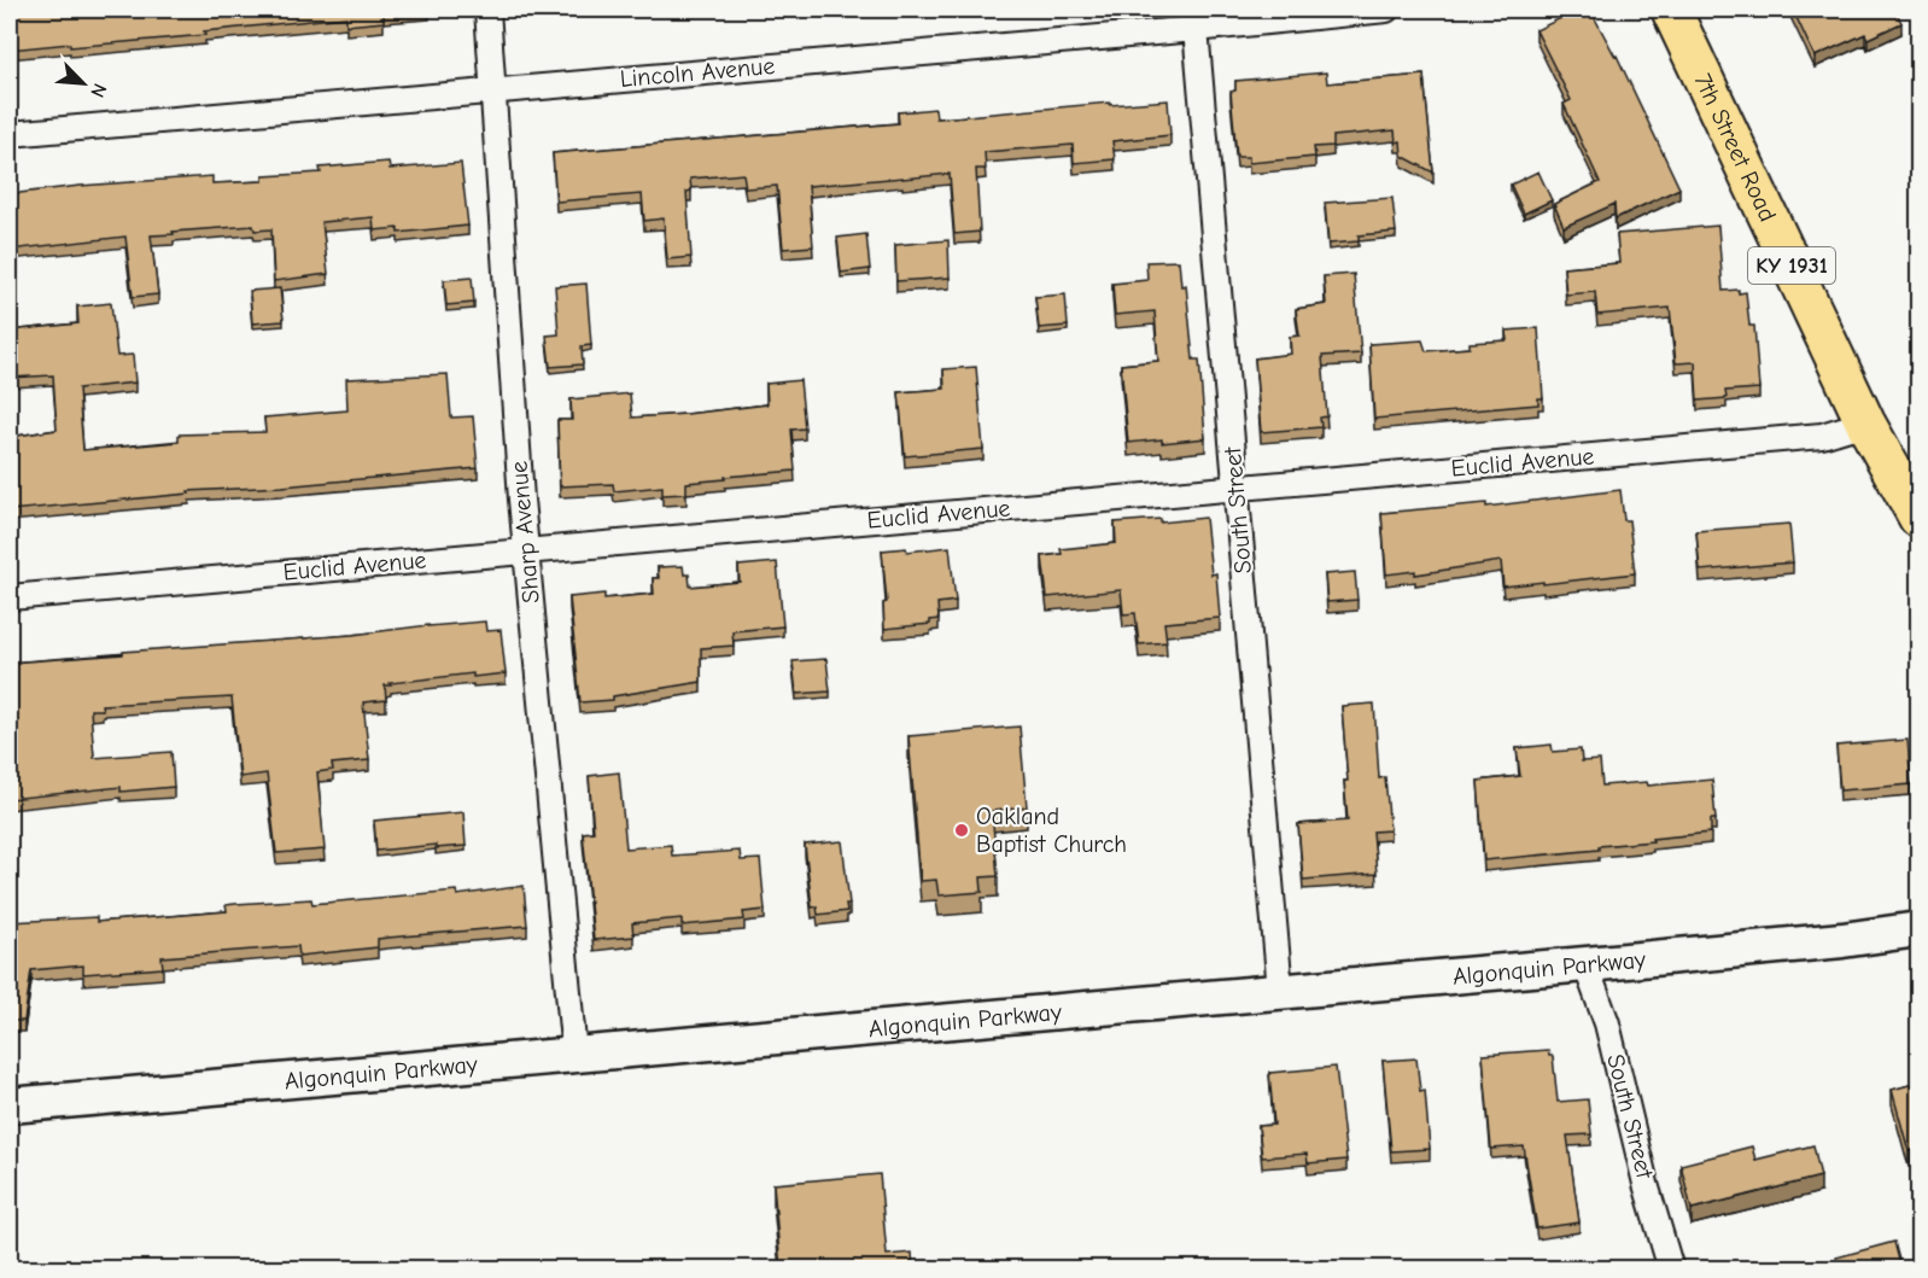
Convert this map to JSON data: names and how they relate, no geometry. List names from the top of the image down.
{
  "streets": {
    "main road": ["7th Street Road", "KY 1931", "Algonquin Parkway"],
    "street": [
      "Lincoln Avenue",
      "Euclid Avenue",
      "South Street",
      "Sharp Avenue"
    ]
  },
  "crossings": [
    ["Lincoln Avenue", "South Street"],
    ["Lincoln Avenue", "Sharp Avenue"],
    ["7th Street Road", "Euclid Avenue"],
    ["Euclid Avenue", "South Street"],
    ["Euclid Avenue", "Sharp Avenue"],
    ["South Street", "Algonquin Parkway"],
    ["Sharp Avenue", "Algonquin Parkway"]
  ],
  "places": ["Oakland Baptist Church"],
  "north": "bottom right"
}
